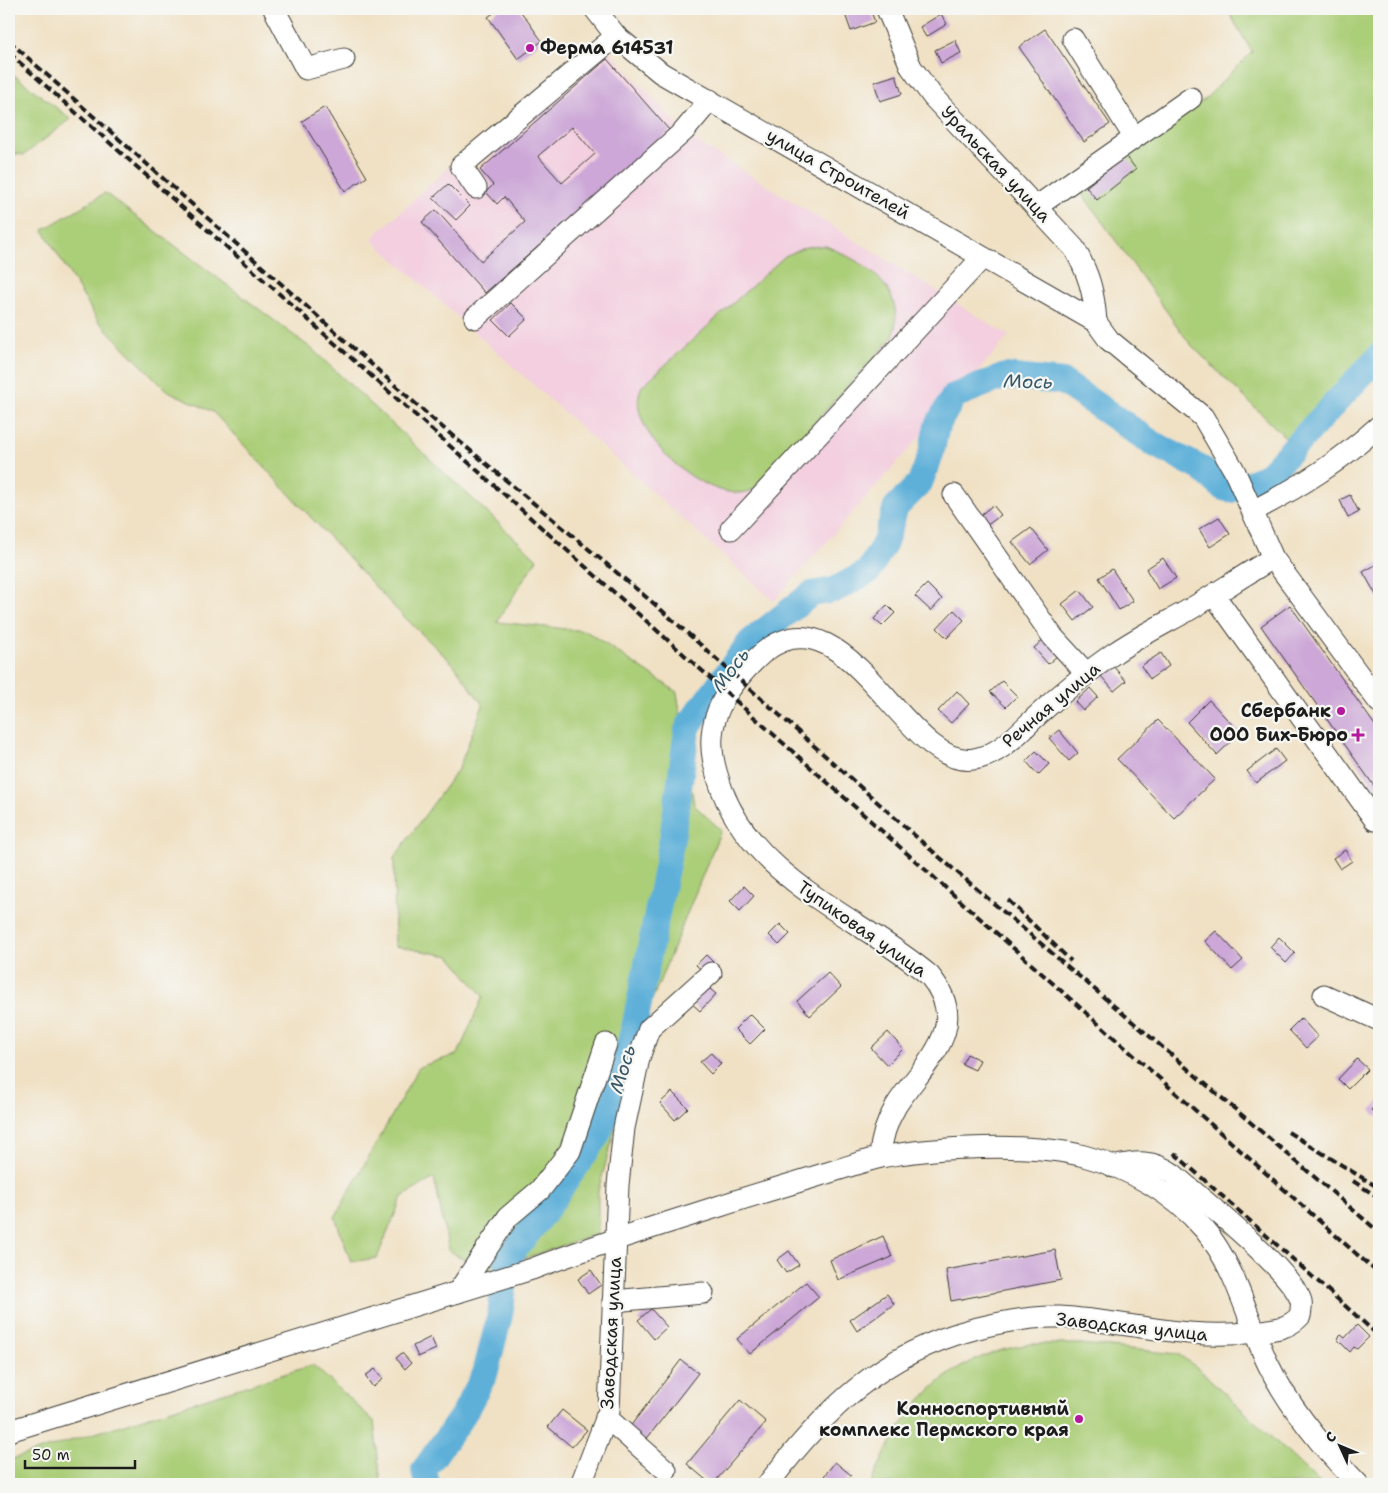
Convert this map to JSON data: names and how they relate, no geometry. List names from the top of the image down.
{
  "streets": {
    "street": [
      "Уральская улица",
      "улица Строителей",
      "Речная улица",
      "Тупиковая улица",
      "Заводская улица"
    ]
  },
  "crossings": [
    ["Уральская улица", "улица Строителей"],
    ["Речная улица", "Тупиковая улица"]
  ],
  "water": ["Мось"],
  "places": {
    "other": ["Ферма 614531", "Сбербанк", "Конноспортивный комплекс Пермского края"],
    "health": ["ООО Бих-Бюро"]
  },
  "scale_bar": "50 m",
  "north": "top left"
}
